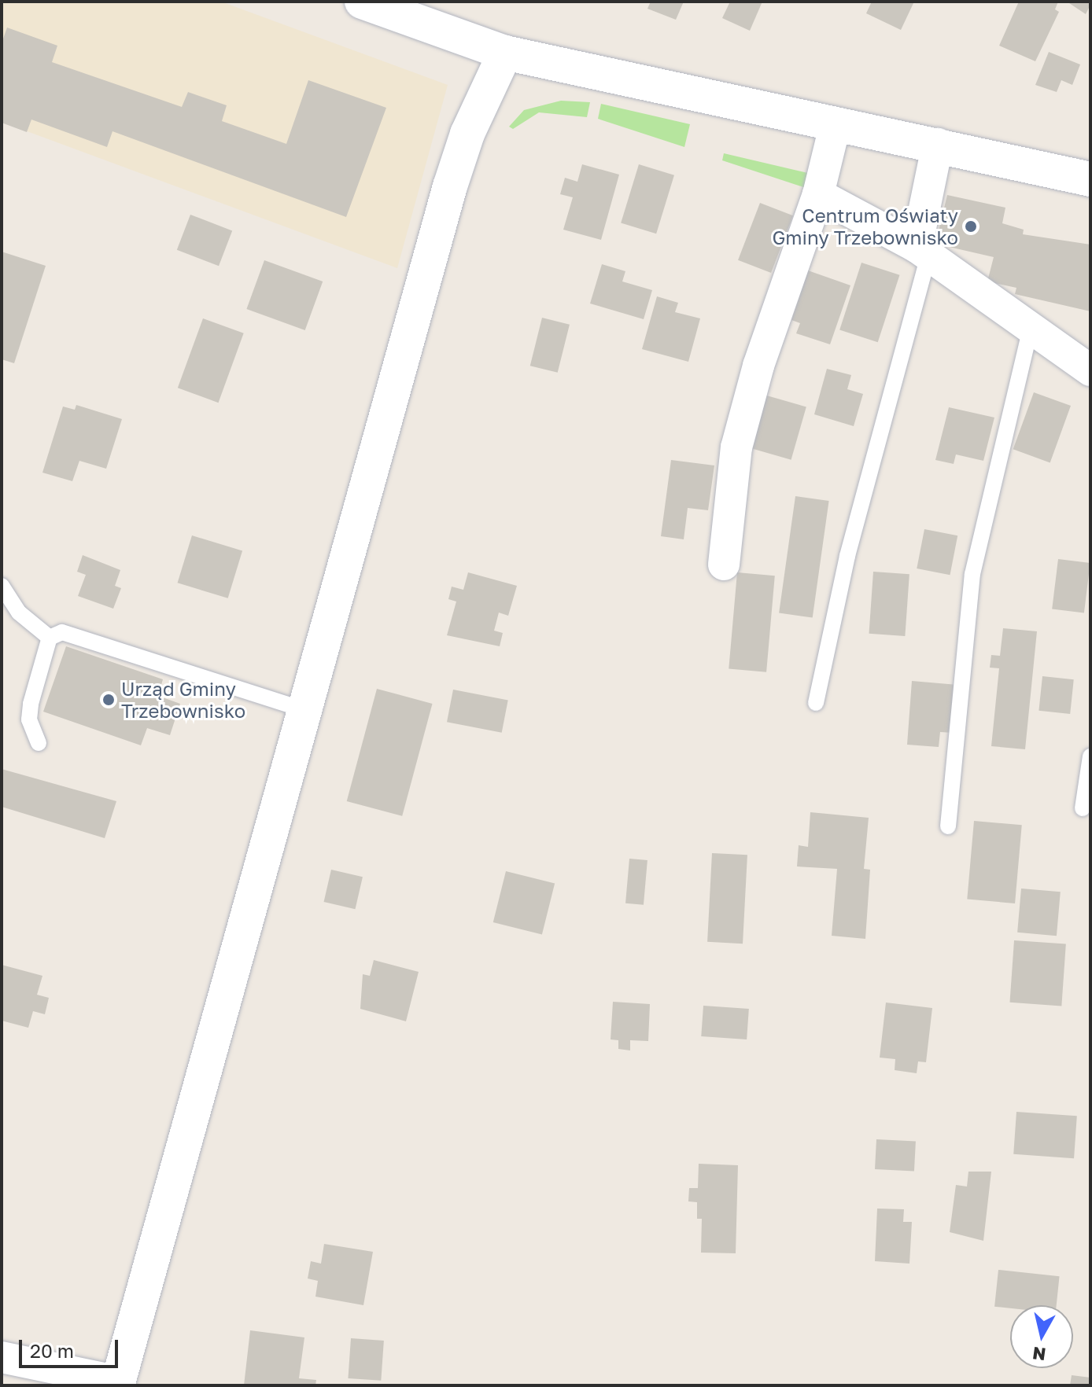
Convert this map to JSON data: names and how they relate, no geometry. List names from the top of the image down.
{
  "places": ["Centrum Oświaty Gminy Trzebownisko", "Urząd Gminy Trzebownisko"],
  "scale_bar": "20 m",
  "north": "bottom"
}
